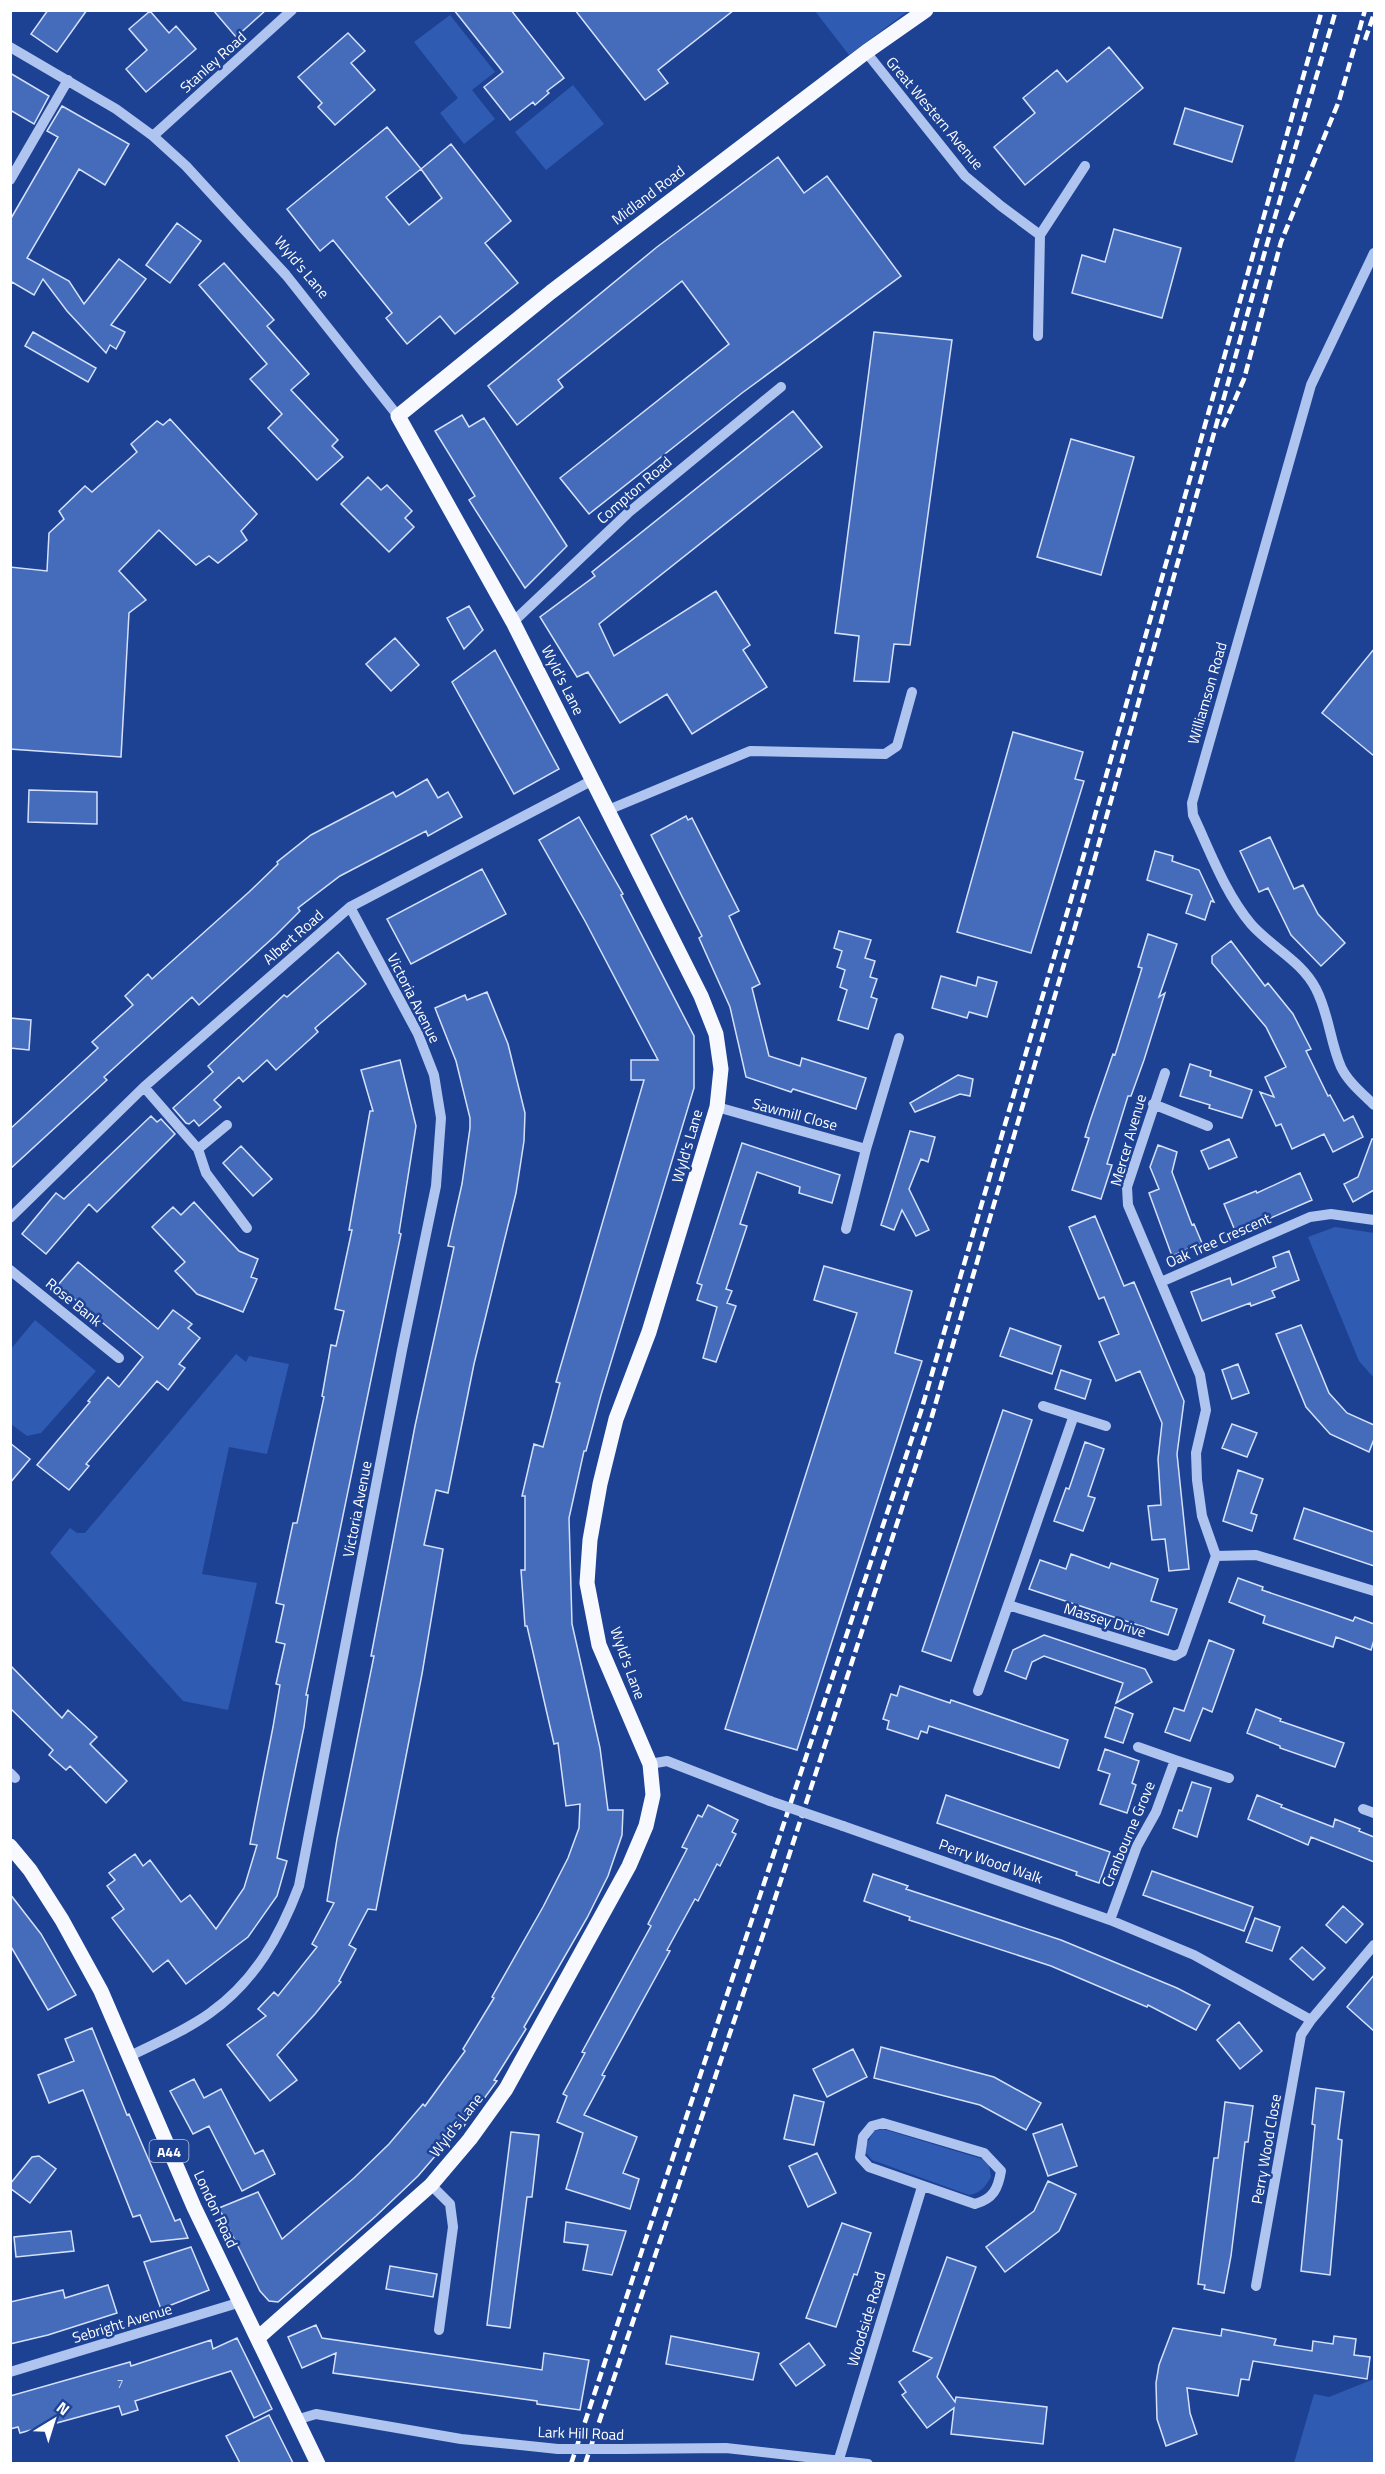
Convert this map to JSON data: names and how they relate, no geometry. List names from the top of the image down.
{
  "streets": {
    "main road": [
      "Midland Road",
      "Wyld's Lane",
      "A44",
      "London Road"
    ],
    "street": [
      "Stanley Road",
      "Great Western Avenue",
      "Compton Road",
      "Williamson Road",
      "Albert Road",
      "Victoria Avenue",
      "Sawmill Close",
      "Mercer Avenue",
      "Oak Tree Crescent",
      "Rose Bank",
      "Massey Drive",
      "Cranbourne Grove",
      "Perry Wood Walk",
      "Perry Wood Close",
      "Woodside Road",
      "Sebright Avenue",
      "Lark Hill Road"
    ]
  },
  "crossings": [
    ["Stanley Road", "Wyld's Lane"],
    ["Great Western Avenue", "Midland Road"],
    ["Midland Road", "Wyld's Lane"],
    ["Wyld's Lane", "Compton Road"],
    ["Wyld's Lane", "Albert Road"],
    ["Wyld's Lane", "Sawmill Close"],
    ["Wyld's Lane", "Perry Wood Walk"],
    ["Wyld's Lane", "London Road"],
    ["Albert Road", "Victoria Avenue"],
    ["Victoria Avenue", "London Road"],
    ["Mercer Avenue", "Oak Tree Crescent"],
    ["Oak Tree Crescent", "Massey Drive"],
    ["Cranbourne Grove", "Perry Wood Walk"],
    ["Perry Wood Walk", "Perry Wood Close"],
    ["London Road", "Sebright Avenue"],
    ["London Road", "Lark Hill Road"],
    ["Woodside Road", "Lark Hill Road"]
  ],
  "house_numbers": ["7"],
  "north": "top right"
}
